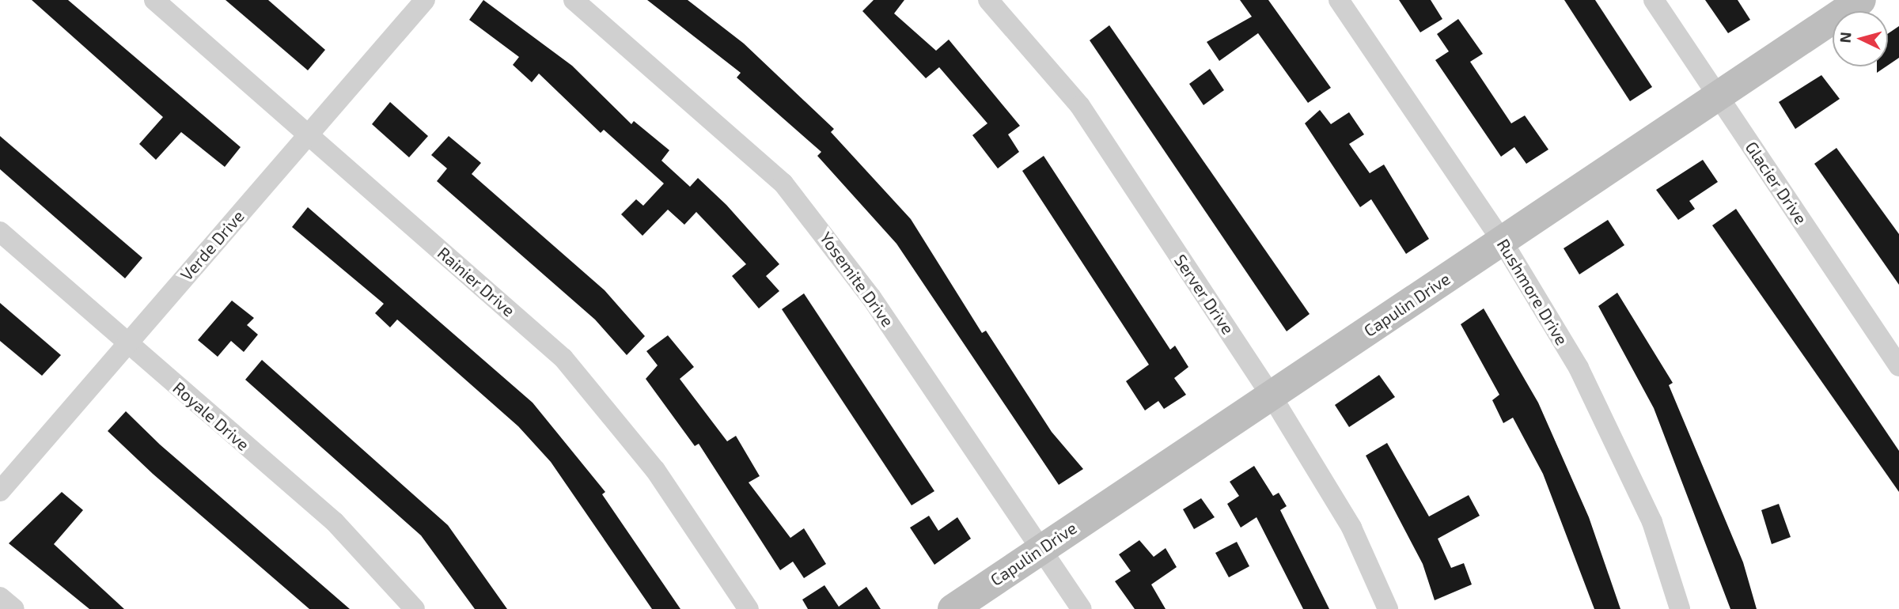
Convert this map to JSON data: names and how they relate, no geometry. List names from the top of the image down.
{
  "streets": {
    "street": [
      "Glacier Drive",
      "Verde Drive",
      "Yosemite Drive",
      "Rainier Drive",
      "Rushmore Drive",
      "Server Drive",
      "Capulin Drive",
      "Royale Drive"
    ]
  },
  "crossings": [
    ["Glacier Drive", "Capulin Drive"],
    ["Verde Drive", "Rainier Drive"],
    ["Verde Drive", "Royale Drive"],
    ["Yosemite Drive", "Capulin Drive"],
    ["Rushmore Drive", "Capulin Drive"],
    ["Server Drive", "Capulin Drive"]
  ],
  "north": "left"
}
